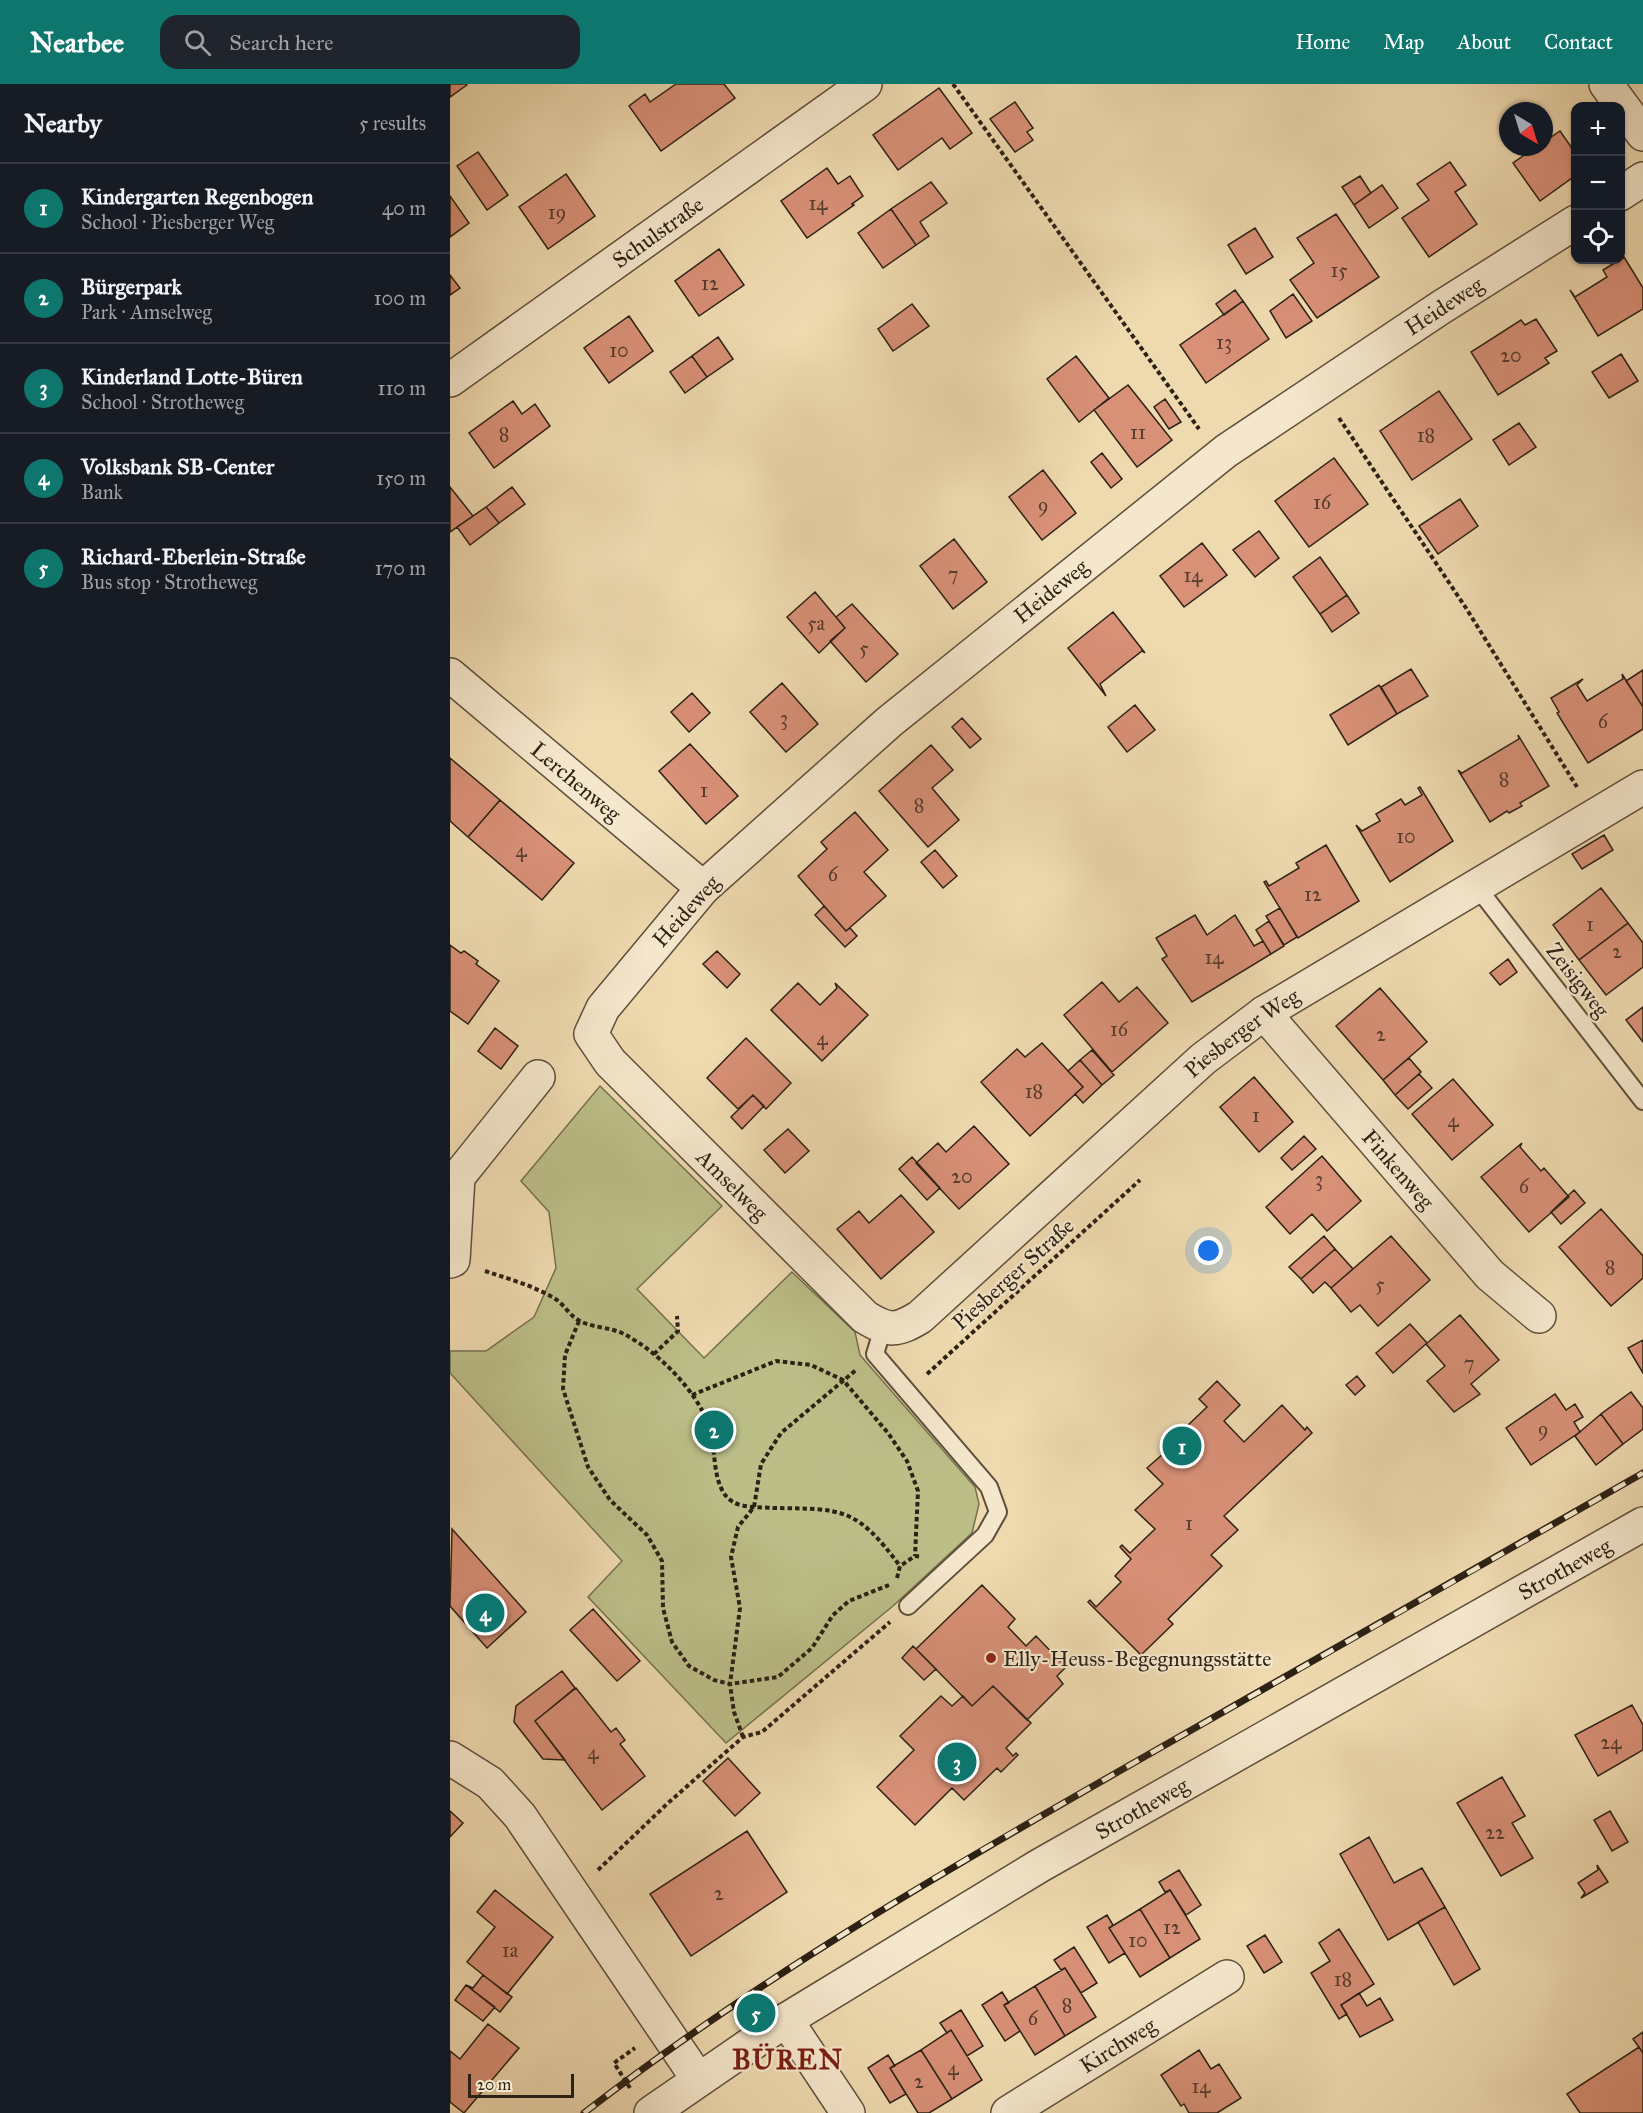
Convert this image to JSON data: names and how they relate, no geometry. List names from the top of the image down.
{
  "streets": {
    "street": [
      "Schulstraße",
      "Heideweg",
      "Lerchenweg",
      "Piesberger Weg",
      "Finkenweg",
      "Amselweg",
      "Strotheweg",
      "Kirchweg"
    ],
    "lane": ["Zeisigweg"],
    "path": ["Piesberger Straße"]
  },
  "crossings": [
    ["Heideweg", "Lerchenweg"],
    ["Heideweg", "Amselweg"],
    ["Zeisigweg", "Piesberger Weg"],
    ["Piesberger Weg", "Finkenweg"],
    ["Piesberger Weg", "Amselweg"]
  ],
  "districts": ["BÜREN"],
  "places": ["Elly-Heuss-Begegnungsstätte"],
  "house_numbers": [
    "14",
    "19",
    "15",
    "12",
    "13",
    "10",
    "20",
    "11",
    "8",
    "18",
    "16",
    "9",
    "7",
    "14",
    "5a",
    "5",
    "3",
    "6",
    "8",
    "1",
    "8",
    "10",
    "4",
    "6",
    "12",
    "1",
    "2",
    "14",
    "16",
    "2",
    "4",
    "18",
    "1",
    "4",
    "20",
    "3",
    "6",
    "8",
    "5",
    "7",
    "9",
    "1",
    "24",
    "4",
    "22",
    "2",
    "12",
    "10",
    "1a",
    "18",
    "8",
    "6",
    "4",
    "2",
    "14"
  ],
  "scale_bar": "20 m",
  "north": "bottom right",
  "page": {
    "header": "Nearbee",
    "search": "Search here",
    "nav": [
      "Home",
      "Map",
      "About",
      "Contact"
    ],
    "heading": ["Nearby", "5 results"],
    "map_buttons": ["+", "−"],
    "list": [
      {
        "mark": "1",
        "name": "Kindergarten Regenbogen",
        "note": "School · Piesberger Weg",
        "value": "40 m"
      },
      {
        "mark": "2",
        "name": "Bürgerpark",
        "note": "Park · Amselweg",
        "value": "100 m"
      },
      {
        "mark": "3",
        "name": "Kinderland Lotte-Büren",
        "note": "School · Strotheweg",
        "value": "110 m"
      },
      {
        "mark": "4",
        "name": "Volksbank SB-Center",
        "note": "Bank",
        "value": "150 m"
      },
      {
        "mark": "5",
        "name": "Richard-Eberlein-Straße",
        "note": "Bus stop · Strotheweg",
        "value": "170 m"
      }
    ],
    "pins": [
      "2",
      "1",
      "4",
      "3",
      "5"
    ],
    "scale": "20 m"
  }
}
